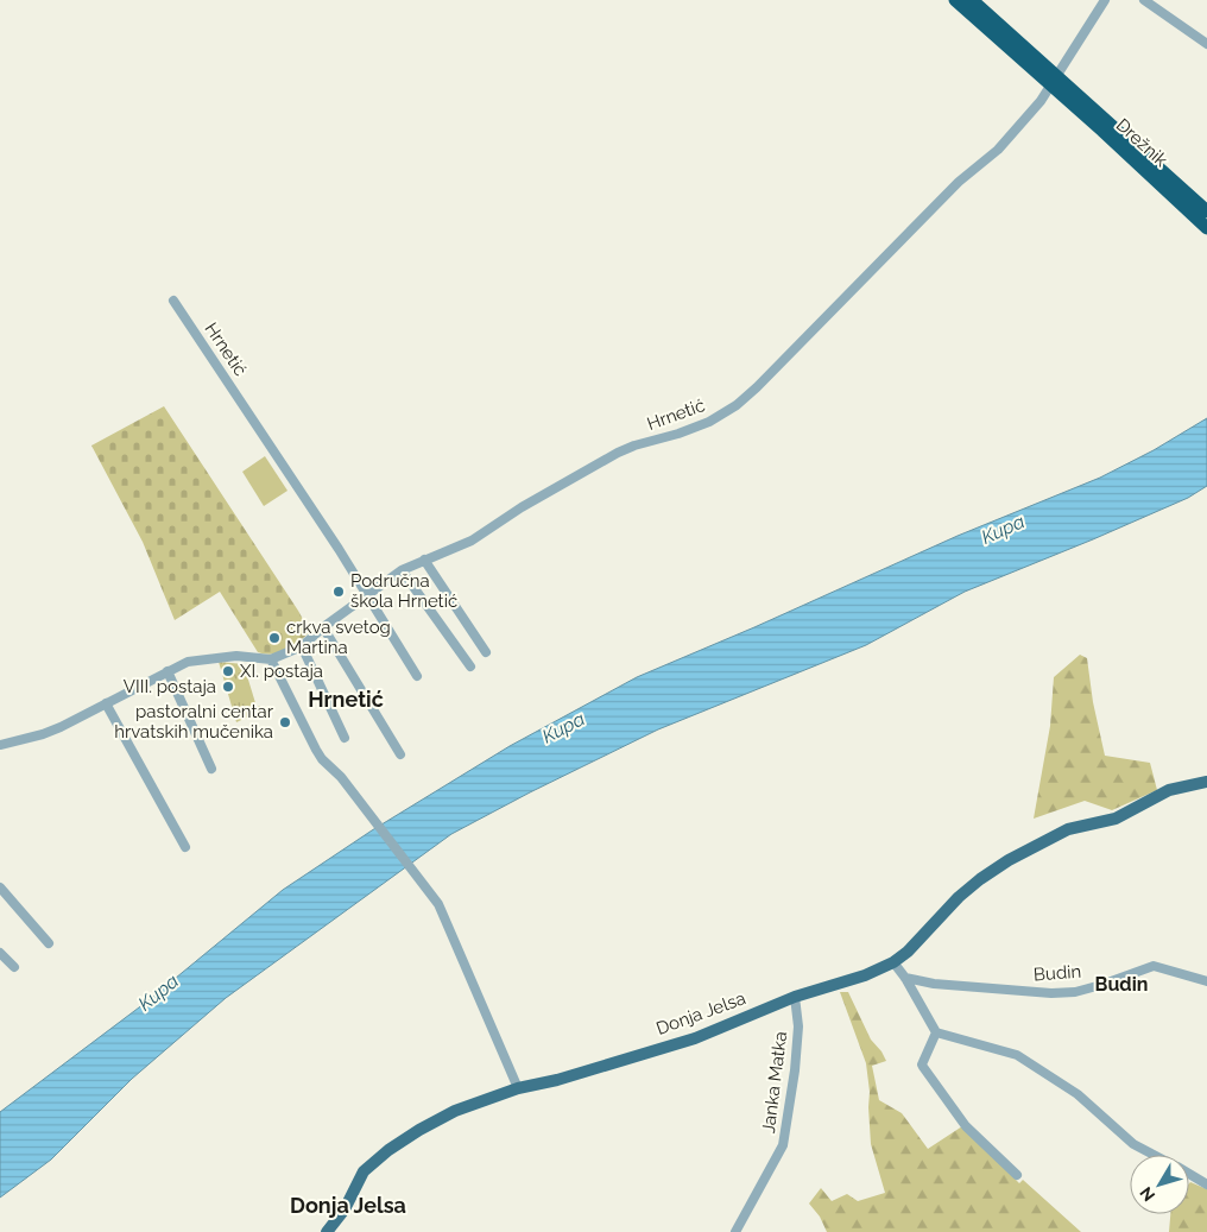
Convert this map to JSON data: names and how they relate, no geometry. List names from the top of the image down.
{
  "streets": {
    "highway": ["Drežnik"],
    "main road": ["Donja Jelsa"],
    "street": ["Hrnetić", "Budin", "Janka Matka"]
  },
  "crossings": [
    ["Donja Jelsa", "Janka Matka"]
  ],
  "districts": ["Hrnetić", "Budin", "Donja Jelsa"],
  "water": ["Kupa"],
  "places": [
    "Područna škola Hrnetić",
    "crkva svetog Martina",
    "XI. postaja",
    "VIII. postaja",
    "pastoralni centar hrvatskih mučenika"
  ],
  "north": "bottom left"
}
